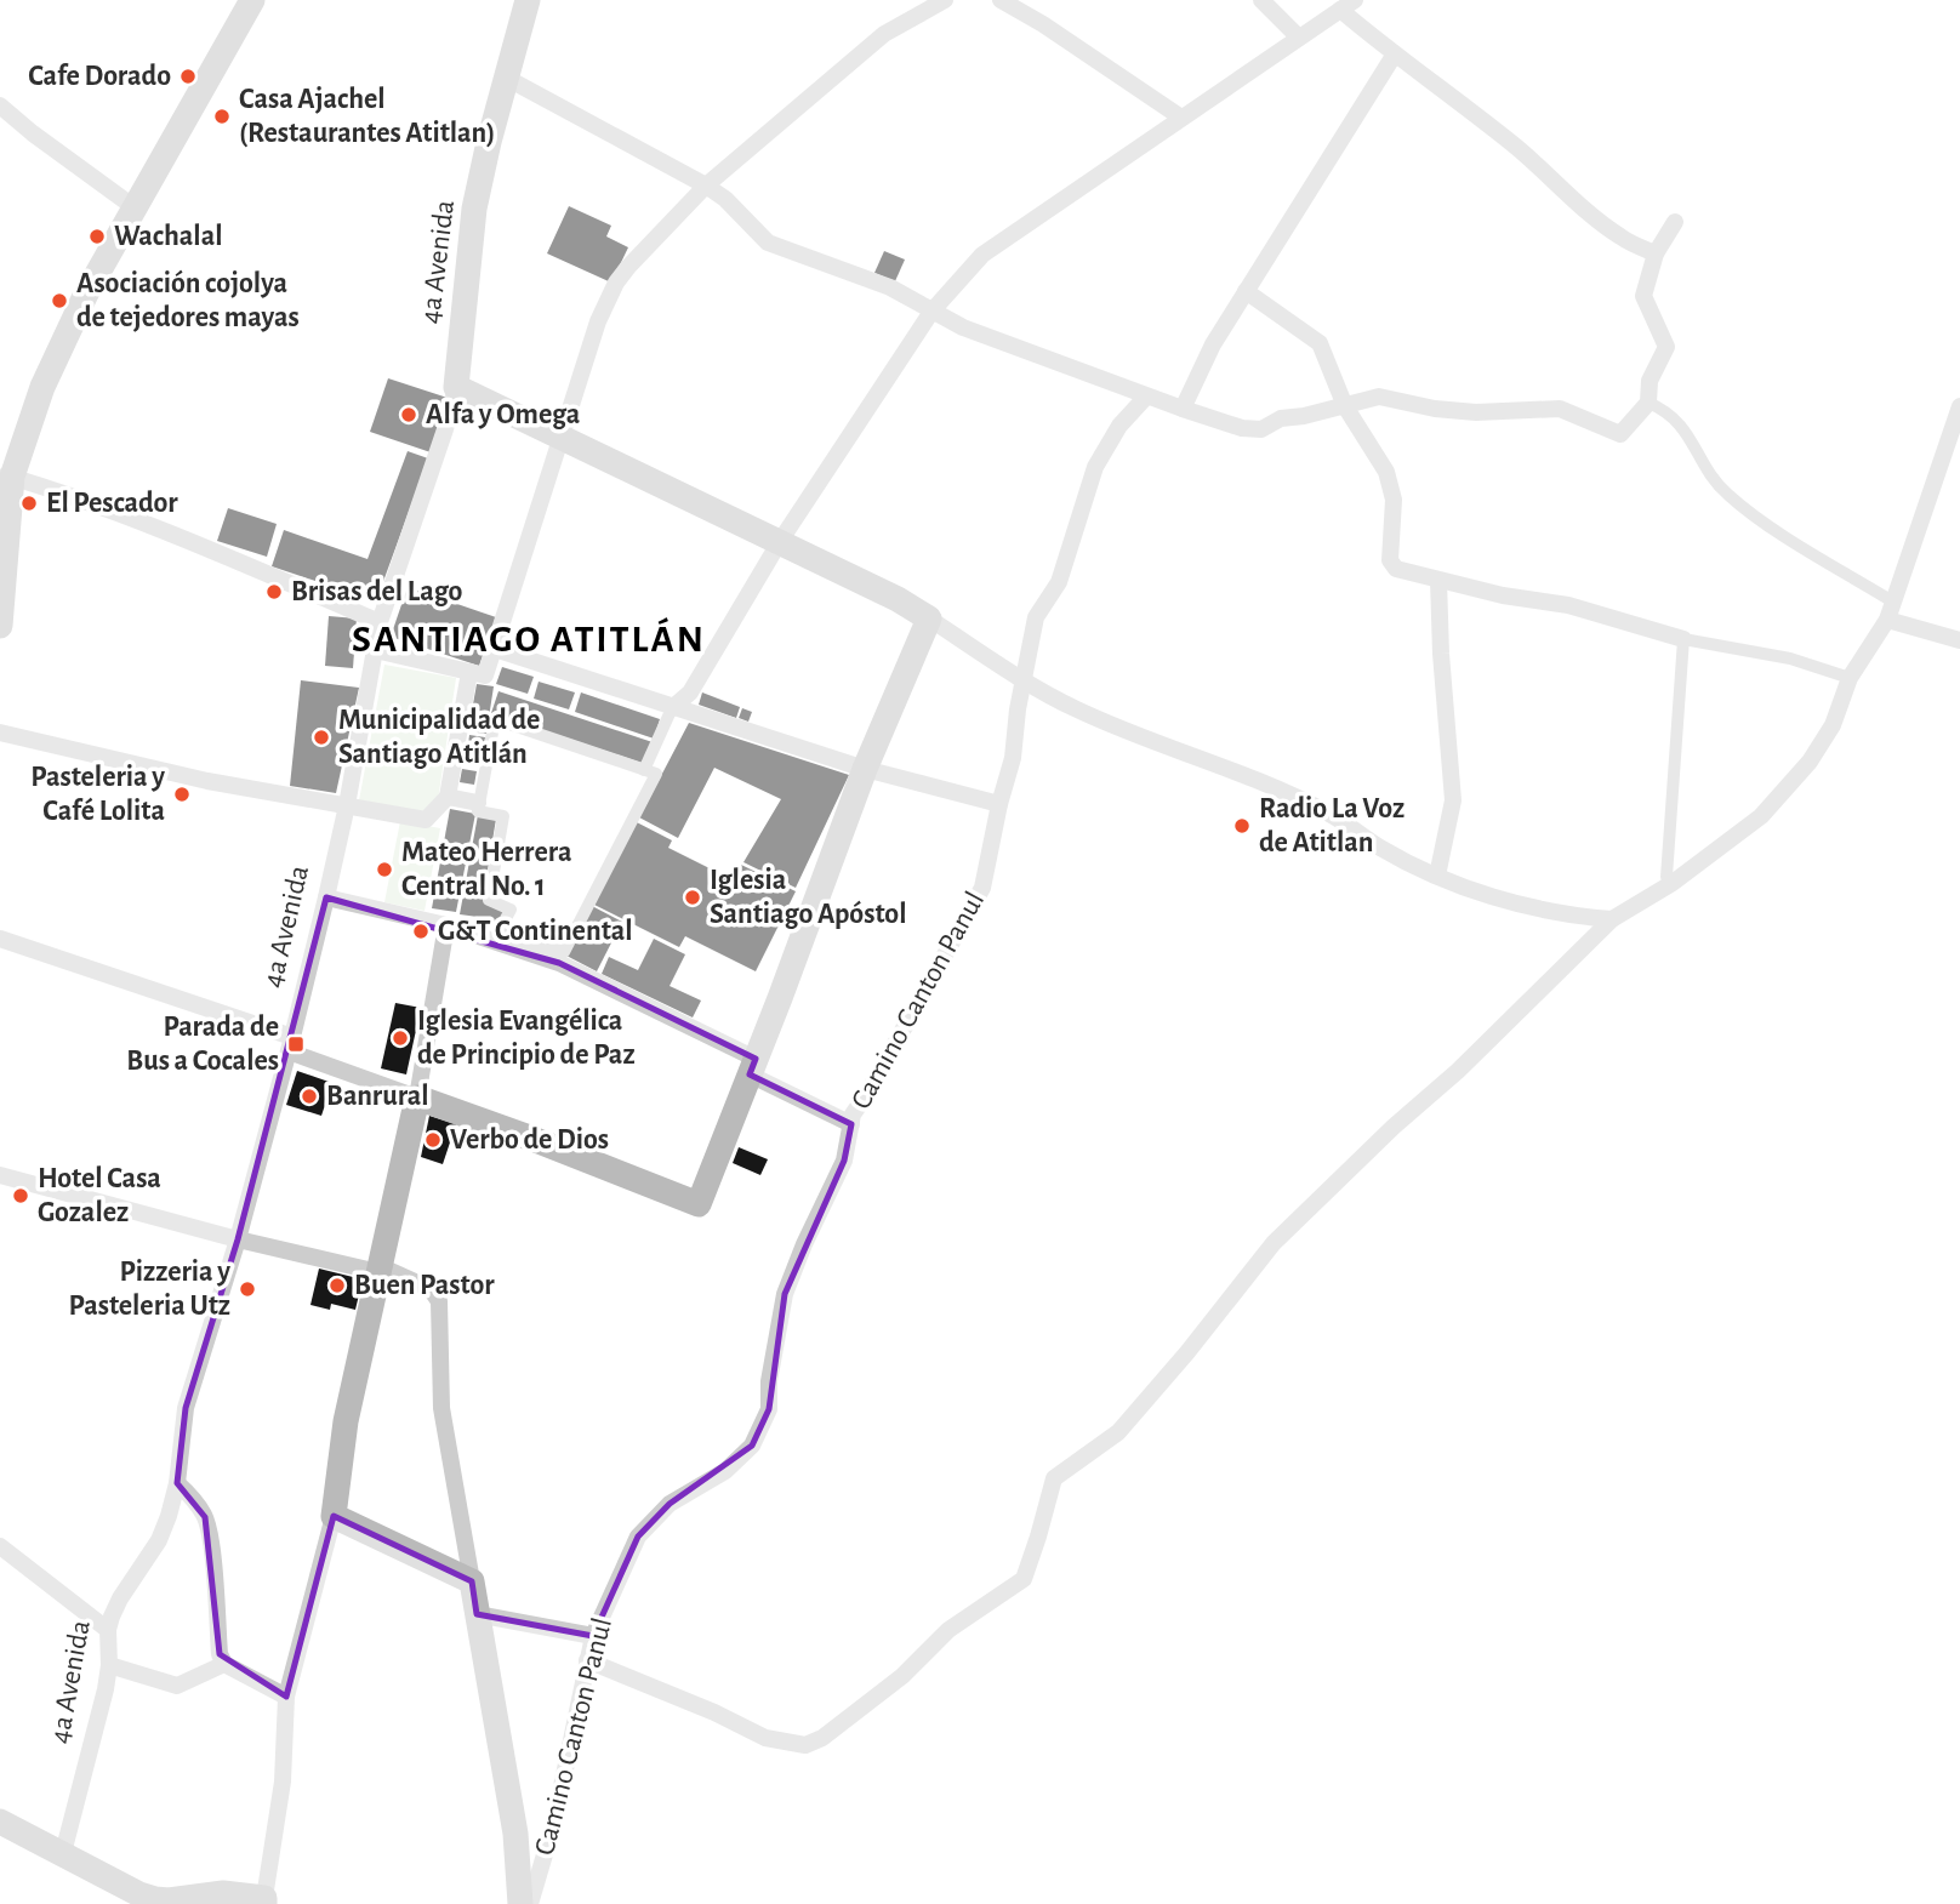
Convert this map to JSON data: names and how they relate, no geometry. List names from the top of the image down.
{
  "streets": {
    "main road": ["4a Avenida"],
    "street": ["Camino Canton Panul"]
  },
  "districts": ["SANTIAGO ATITLÁN"],
  "places": {
    "other": [
      "Cafe Dorado",
      "Casa Ajachel (Restaurantes Atitlan)",
      "Wachalal",
      "Asociación cojolya de tejedores mayas",
      "Alfa y Omega",
      "El Pescador",
      "Brisas del Lago",
      "Municipalidad de Santiago Atitlán",
      "Pasteleria y Café Lolita",
      "Radio La Voz de Atitlan",
      "Mateo Herrera Central No. 1",
      "Iglesia Santiago Apóstol",
      "G&T Continental",
      "Iglesia Evangélica de Principio de Paz",
      "Banrural",
      "Verbo de Dios",
      "Hotel Casa Gozalez",
      "Buen Pastor",
      "Pizzeria y Pasteleria Utz"
    ],
    "transit": ["Parada de Bus a Cocales"]
  }
}
